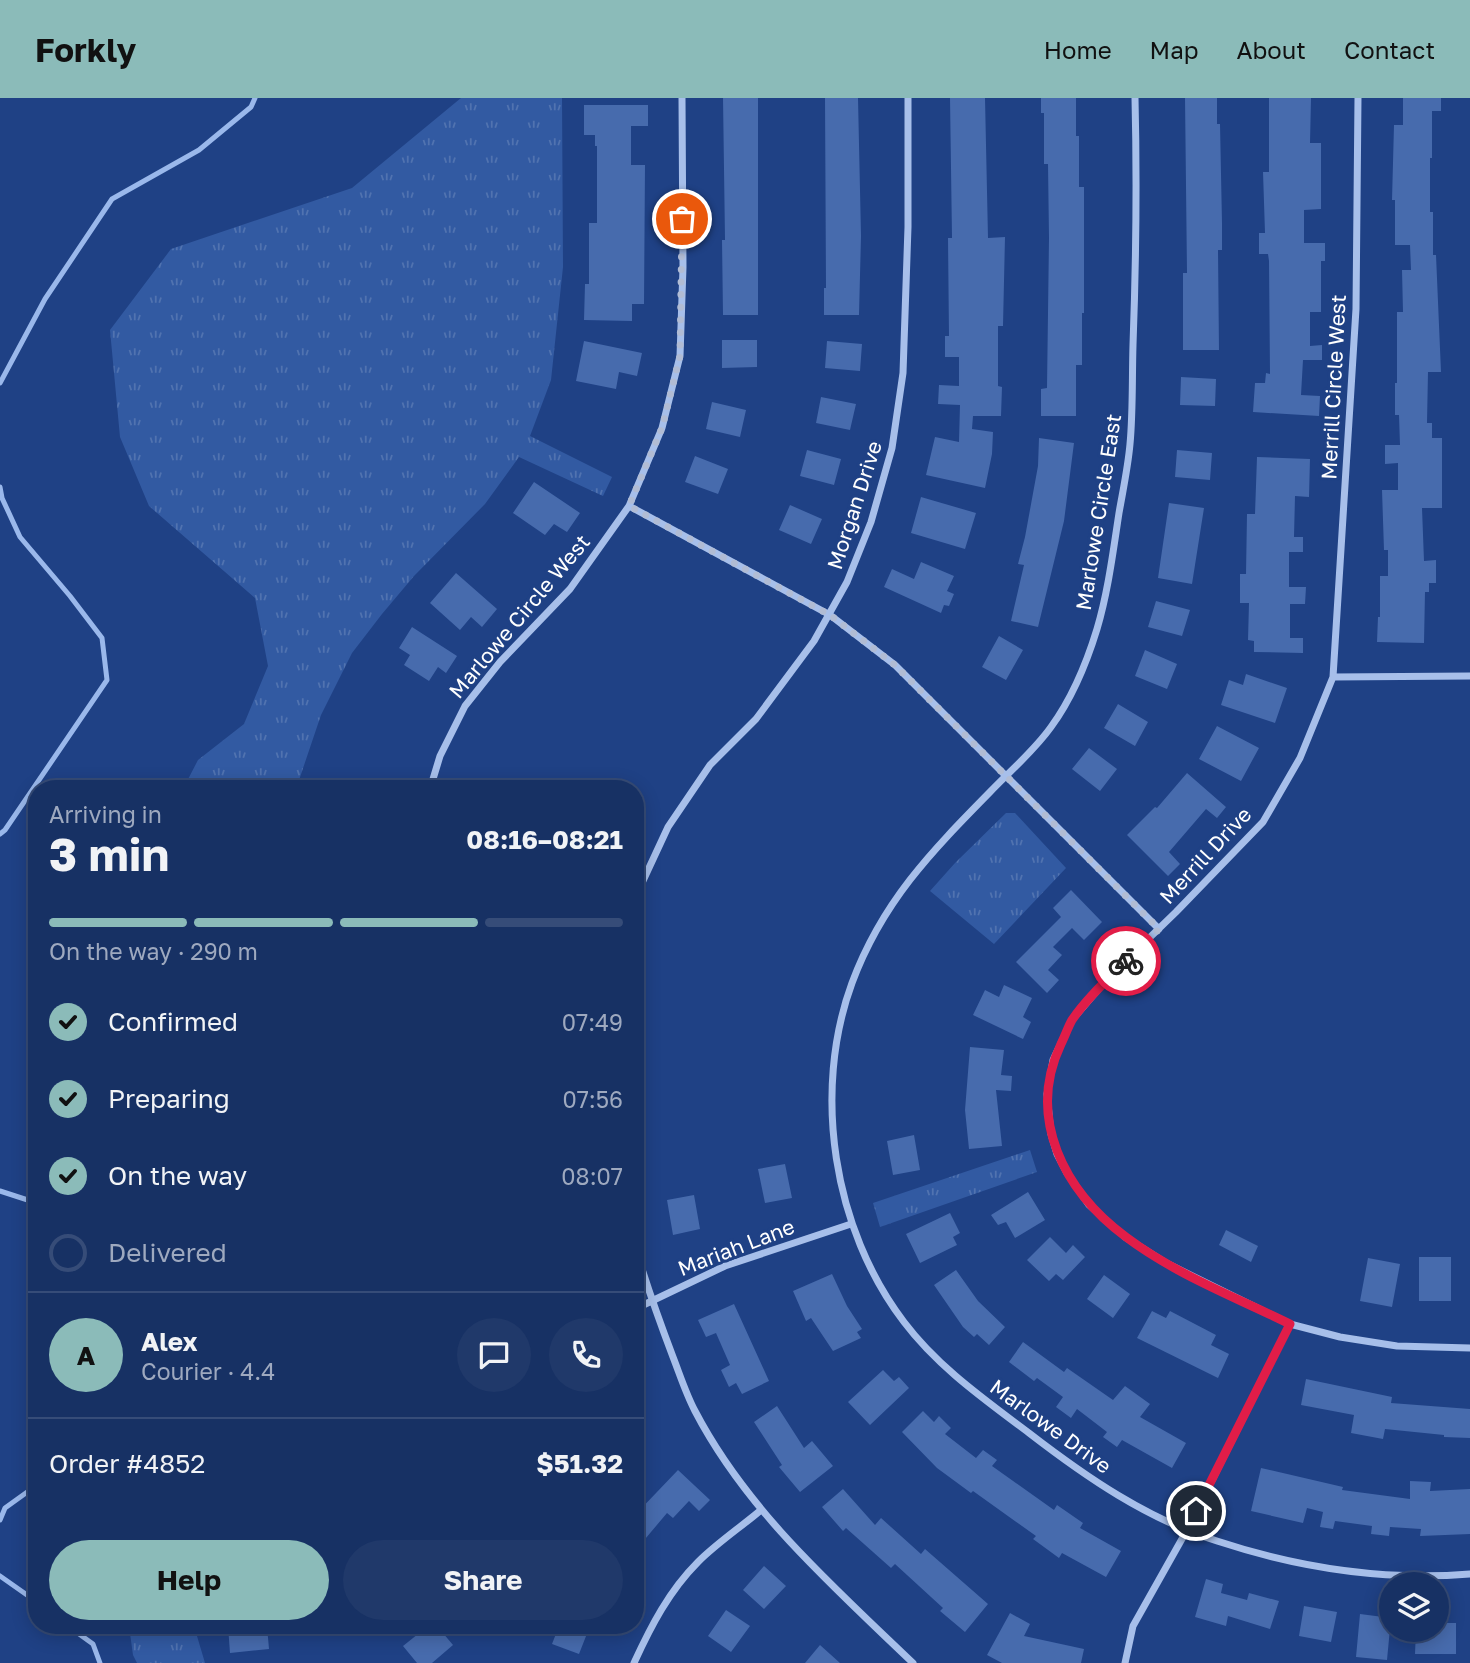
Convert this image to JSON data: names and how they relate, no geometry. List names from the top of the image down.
{
  "streets": {
    "street": [
      "Merrill Circle West",
      "Morgan Drive",
      "Marlowe Circle East",
      "Marlowe Circle West",
      "Merrill Drive",
      "Mariah Lane",
      "Marlowe Drive"
    ]
  },
  "crossings": [
    ["Merrill Circle West", "Merrill Drive"],
    ["Marlowe Circle East", "Mariah Lane"],
    ["Marlowe Circle East", "Marlowe Drive"],
    ["Mariah Lane", "Marlowe Drive"]
  ],
  "page": {
    "header": "Forkly",
    "nav": [
      "Home",
      "Map",
      "About",
      "Contact"
    ],
    "heading": ["3 min", "Arriving in", "08:16–08:21"],
    "panel": [
      "Alex",
      "Courier · 4.4",
      "Order #4852",
      "$51.32"
    ],
    "bar": "On the way · 290 m",
    "list": [
      ["Confirmed", "07:49"],
      ["Preparing", "07:56"],
      ["On the way", "08:07"],
      "Delivered"
    ],
    "round": "A",
    "buttons": ["Help", "Share"]
  }
}
